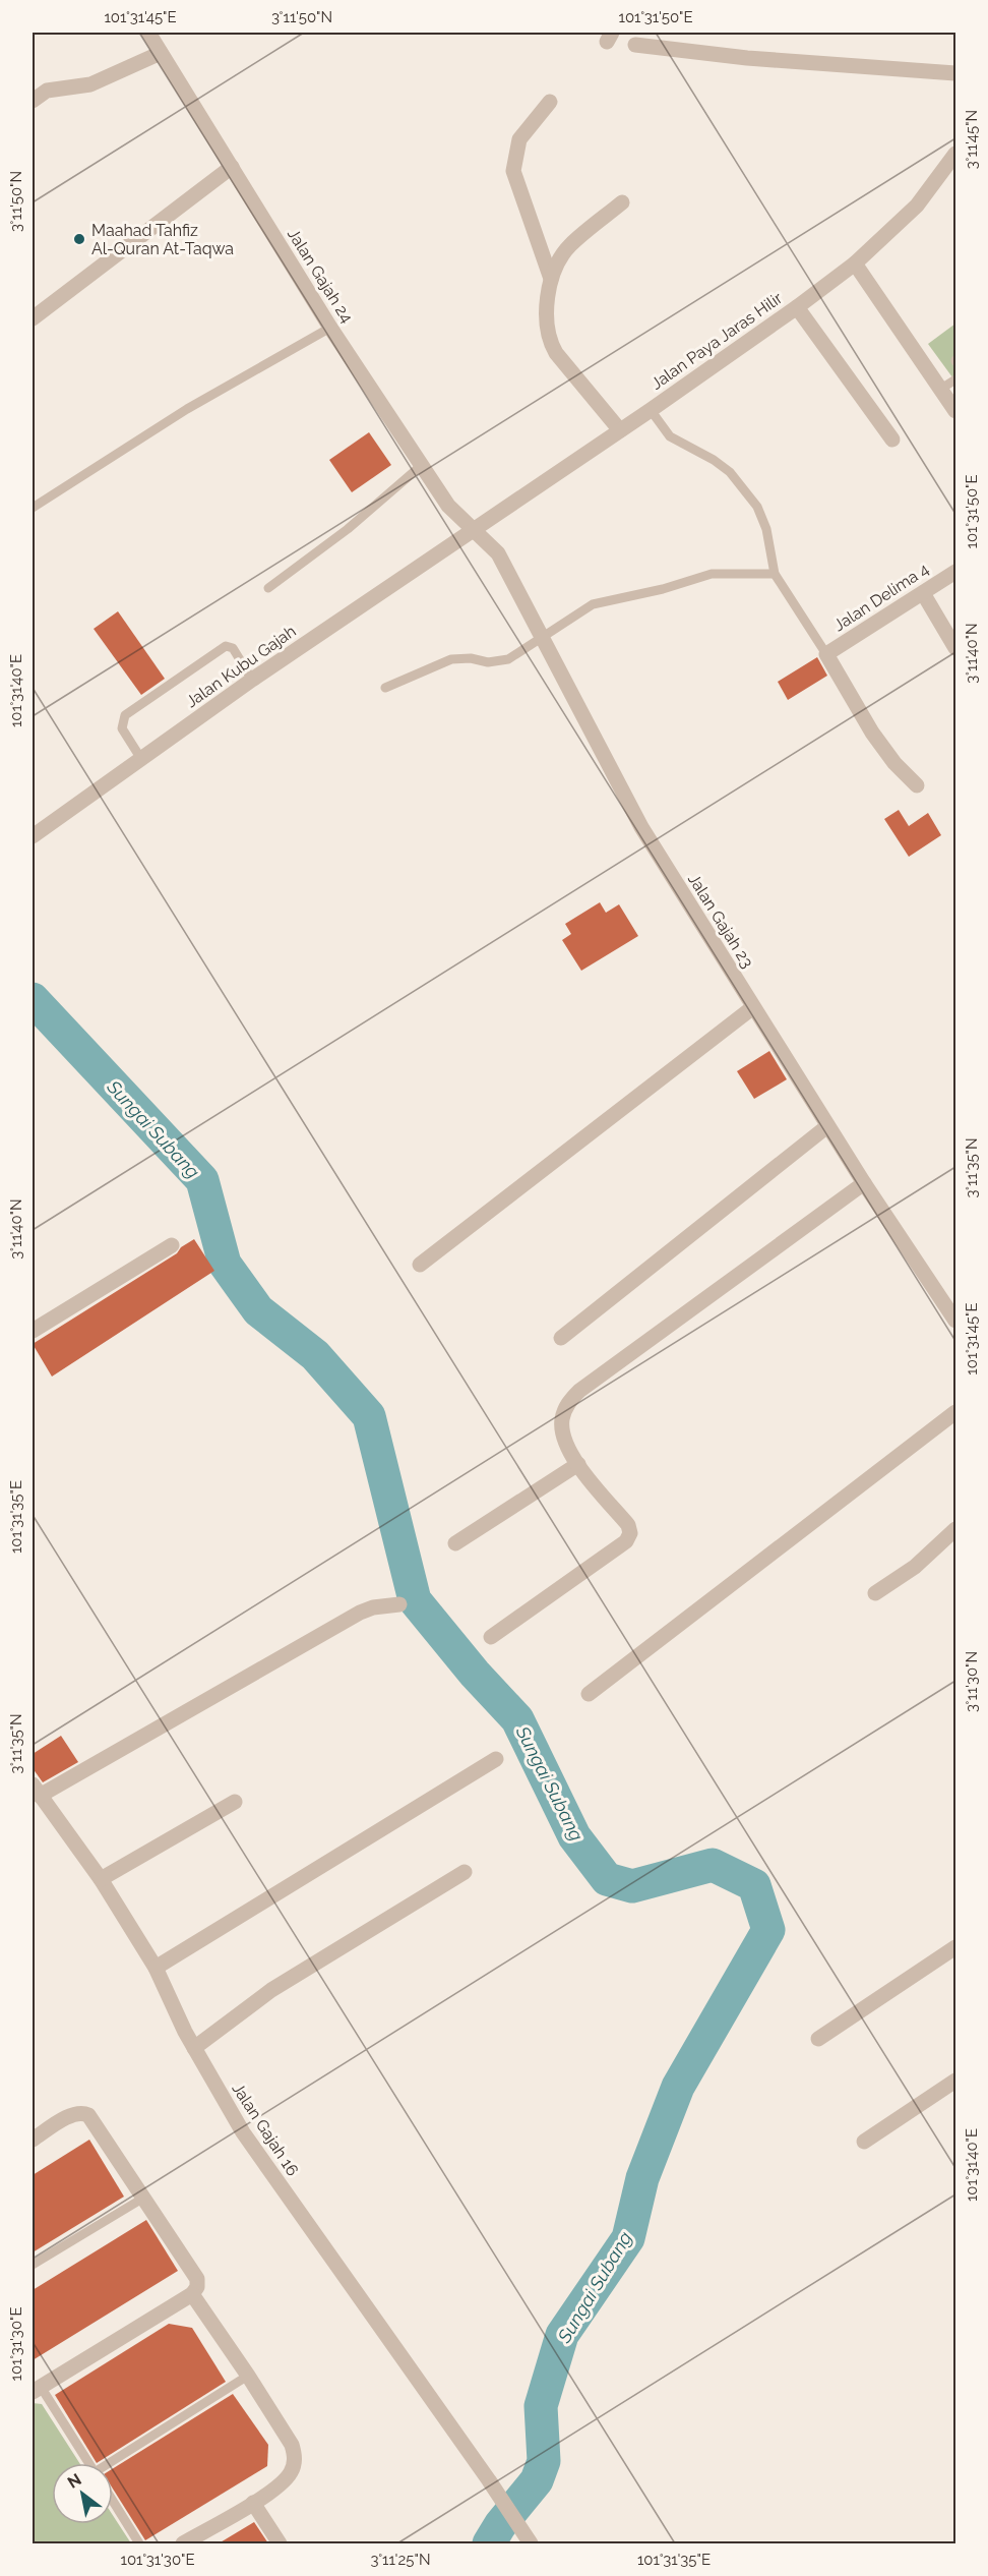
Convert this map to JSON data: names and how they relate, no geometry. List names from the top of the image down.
{
  "streets": {
    "street": [
      "Jalan Gajah 24",
      "Jalan Paya Jaras Hilir",
      "Jalan Delima 4",
      "Jalan Kubu Gajah",
      "Jalan Gajah 23",
      "Jalan Gajah 16"
    ]
  },
  "crossings": [
    ["Jalan Gajah 24", "Jalan Paya Jaras Hilir"],
    ["Jalan Gajah 24", "Jalan Kubu Gajah"],
    ["Jalan Gajah 24", "Jalan Gajah 23"],
    ["Jalan Paya Jaras Hilir", "Jalan Kubu Gajah"],
    ["Jalan Paya Jaras Hilir", "Jalan Gajah 23"],
    ["Jalan Kubu Gajah", "Jalan Gajah 23"]
  ],
  "water": ["Sungai Subang"],
  "places": ["Maahad Tahfiz Al-Quran At-Taqwa"],
  "north": "top left",
  "coordinates": [
    "101°31'45\"E",
    "3°11'50\"N",
    "101°31'50\"E",
    "3°11'45\"N",
    "3°11'40\"N",
    "101°31'40\"E",
    "3°11'35\"N",
    "101°31'35\"E",
    "3°11'30\"N",
    "101°31'30\"E",
    "3°11'25\"N"
  ]
}
